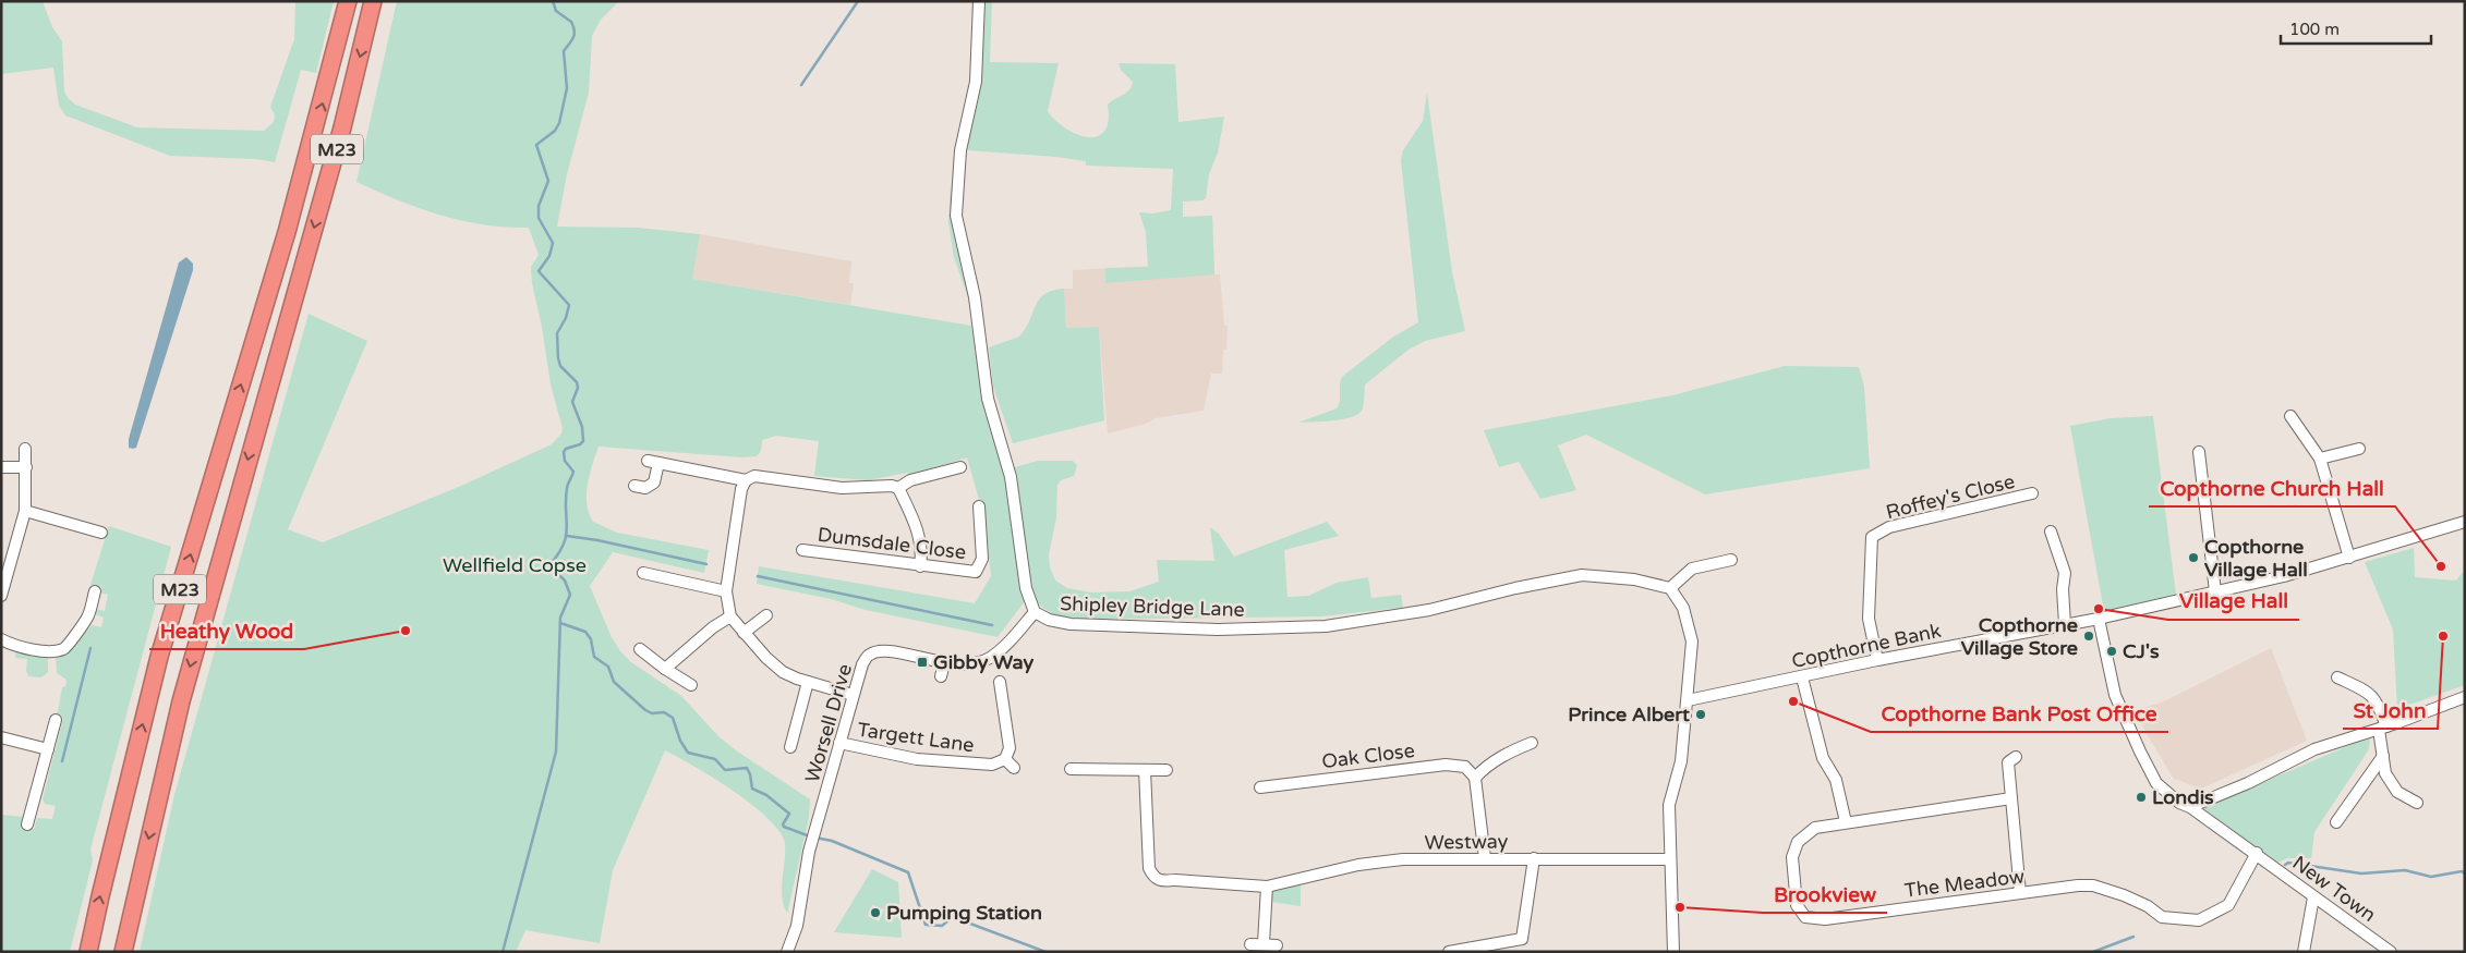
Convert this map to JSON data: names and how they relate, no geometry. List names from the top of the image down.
{
  "streets": {
    "highway": ["M23"],
    "street": [
      "Roffey's Close",
      "Dumsdale Close",
      "Shipley Bridge Lane",
      "Copthorne Bank",
      "Worsell Drive",
      "Targett Lane",
      "Oak Close",
      "Westway",
      "The Meadow",
      "New Town"
    ]
  },
  "crossings": [
    ["Roffey's Close", "Copthorne Bank"],
    ["Shipley Bridge Lane", "Worsell Drive"],
    ["Copthorne Bank", "New Town"],
    ["Worsell Drive", "Targett Lane"],
    ["The Meadow", "New Town"]
  ],
  "parks": ["Wellfield Copse"],
  "places": {
    "other": [
      "Copthorne Village Hall",
      "Copthorne Church Hall",
      "Village Hall",
      "Heathy Wood",
      "Copthorne Village Store",
      "St John",
      "CJ's",
      "Copthorne Bank Post Office",
      "Prince Albert",
      "Londis",
      "Brookview",
      "Pumping Station"
    ],
    "transit": ["Gibby Way"]
  },
  "scale_bar": "100 m"
}
